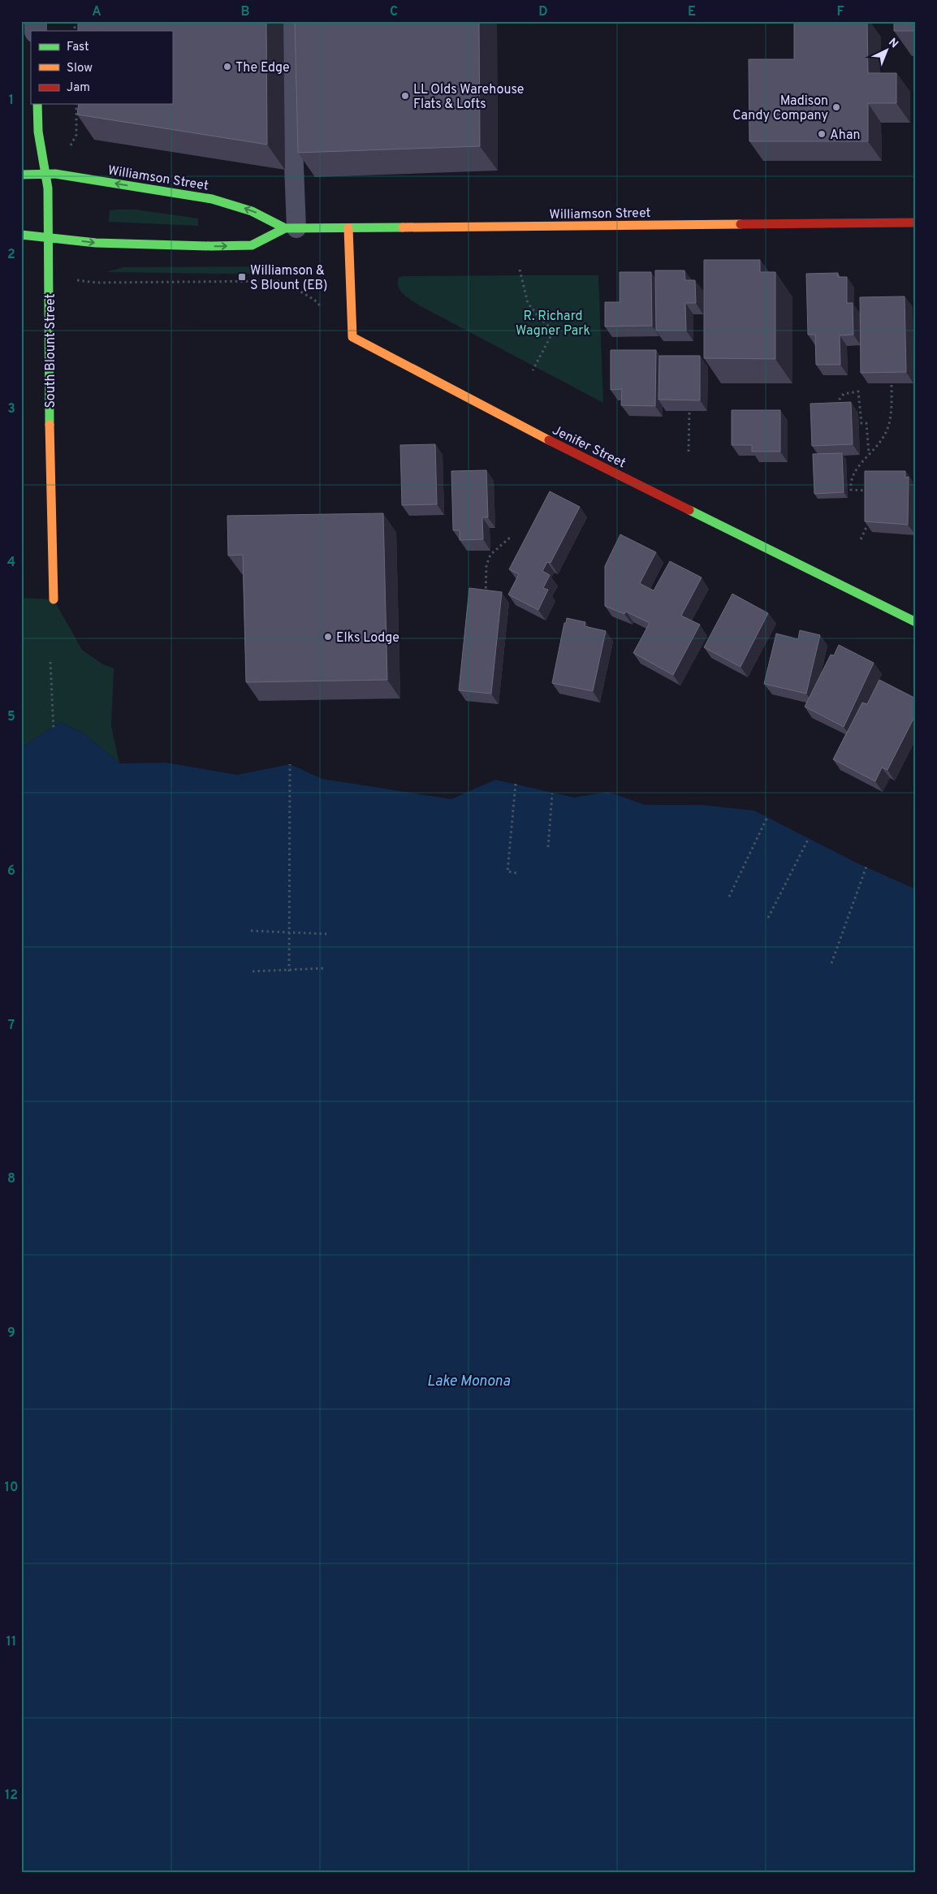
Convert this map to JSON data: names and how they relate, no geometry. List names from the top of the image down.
{
  "streets": {
    "street": ["Williamson Street", "South Blount Street", "Jenifer Street"]
  },
  "crossings": [
    ["Williamson Street", "South Blount Street"]
  ],
  "water": ["Lake Monona"],
  "parks": ["R. Richard Wagner Park"],
  "places": {
    "other": [
      "The Edge",
      "LL Olds Warehouse Flats & Lofts",
      "Madison Candy Company",
      "Ahan",
      "Elks Lodge"
    ],
    "transit": ["Williamson & S Blount (EB)"]
  },
  "legend": ["Fast", "Slow", "Jam"],
  "north": "top right",
  "grid": {
    "columns": [
      "A",
      "B",
      "C",
      "D",
      "E",
      "F"
    ],
    "rows": [
      "1",
      "2",
      "3",
      "4",
      "5",
      "6",
      "7",
      "8",
      "9",
      "10",
      "11",
      "12"
    ]
  }
}
